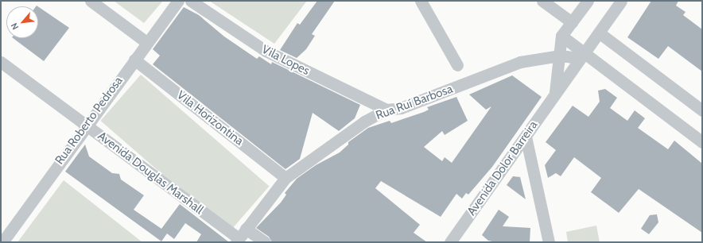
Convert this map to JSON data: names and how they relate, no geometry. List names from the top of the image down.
{
  "streets": {
    "street": [
      "Vila Lopes",
      "Rua Ruí Barbosa",
      "Vila Horizontina",
      "Rua Roberto Pedrosa",
      "Avenida Dolor Barreira",
      "Avenida Douglas Marshall"
    ]
  },
  "crossings": [
    ["Vila Lopes", "Rua Ruí Barbosa"],
    ["Rua Ruí Barbosa", "Vila Horizontina"],
    ["Rua Ruí Barbosa", "Avenida Dolor Barreira"],
    ["Rua Ruí Barbosa", "Avenida Douglas Marshall"],
    ["Vila Horizontina", "Rua Roberto Pedrosa"],
    ["Rua Roberto Pedrosa", "Avenida Douglas Marshall"]
  ],
  "north": "bottom left"
}
